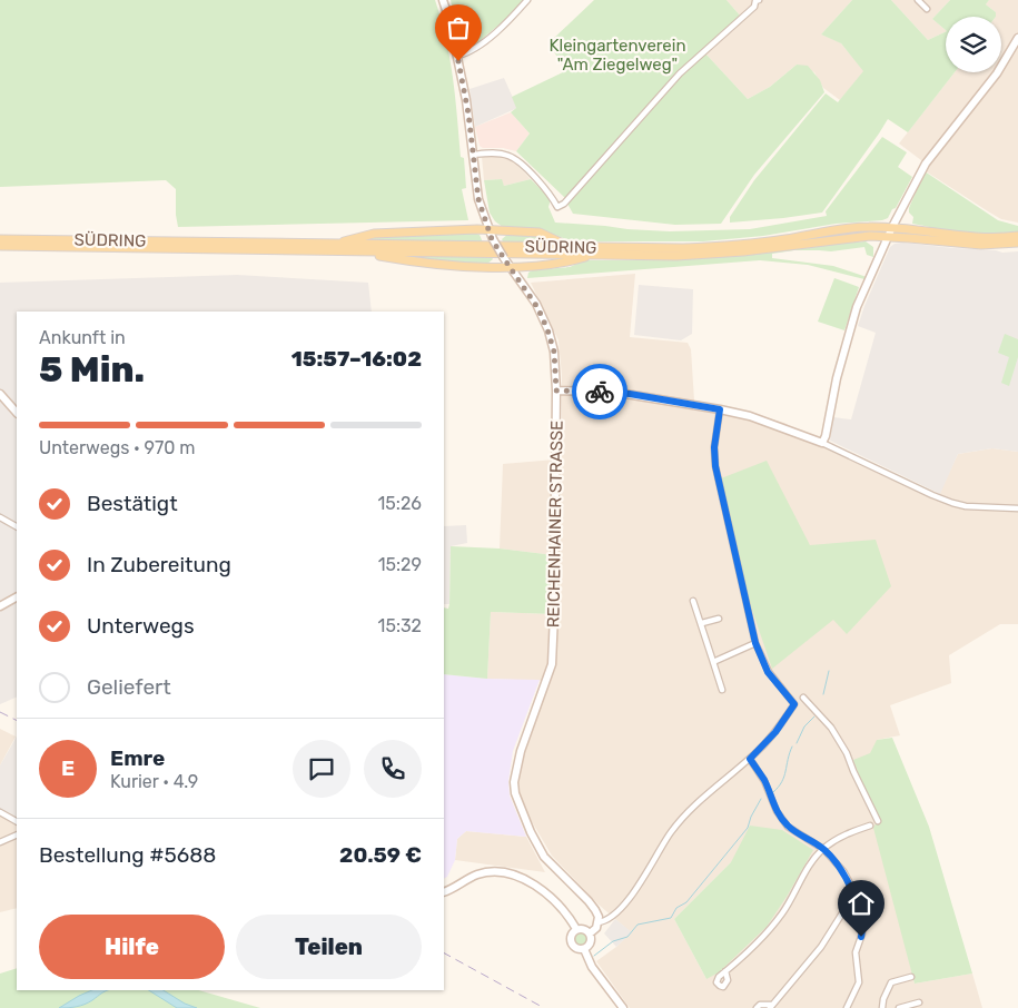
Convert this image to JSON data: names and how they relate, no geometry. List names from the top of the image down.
{
  "streets": {
    "main road": ["SÜDRING", "REICHENHAINER STRASSE"]
  },
  "parks": ["Kleingartenverein \"Am Ziegelweg\""],
  "page": {
    "heading": ["5 Min.", "Ankunft in", "15:57–16:02"],
    "panel": [
      "Emre",
      "Kurier · 4.9",
      "Bestellung #5688",
      "20.59 €"
    ],
    "bar": "Unterwegs · 970 m",
    "list": [
      ["Bestätigt", "15:26"],
      ["In Zubereitung", "15:29"],
      ["Unterwegs", "15:32"],
      "Geliefert"
    ],
    "round": "E",
    "buttons": ["Hilfe", "Teilen"]
  }
}
